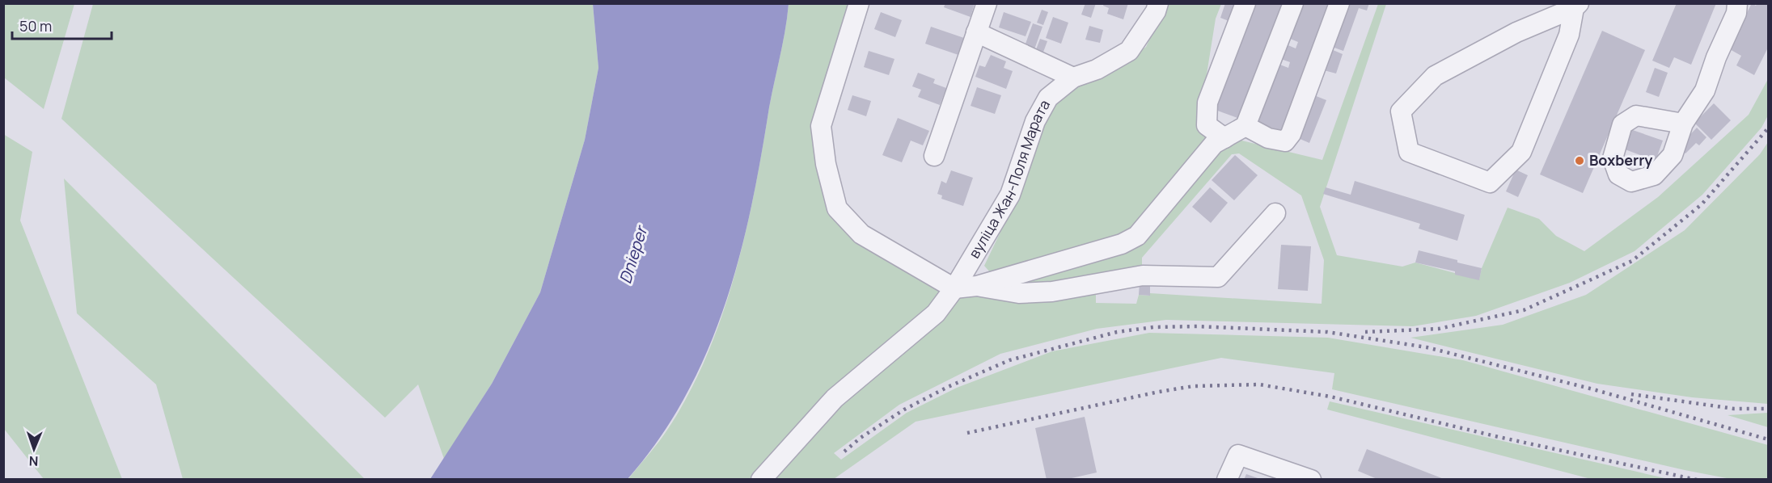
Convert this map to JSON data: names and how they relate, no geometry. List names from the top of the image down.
{
  "streets": {
    "street": ["вуліца Жан-Поля Марата"]
  },
  "water": ["Dnieper"],
  "places": ["Boxberry"],
  "scale_bar": "50 m",
  "north": "bottom"
}
